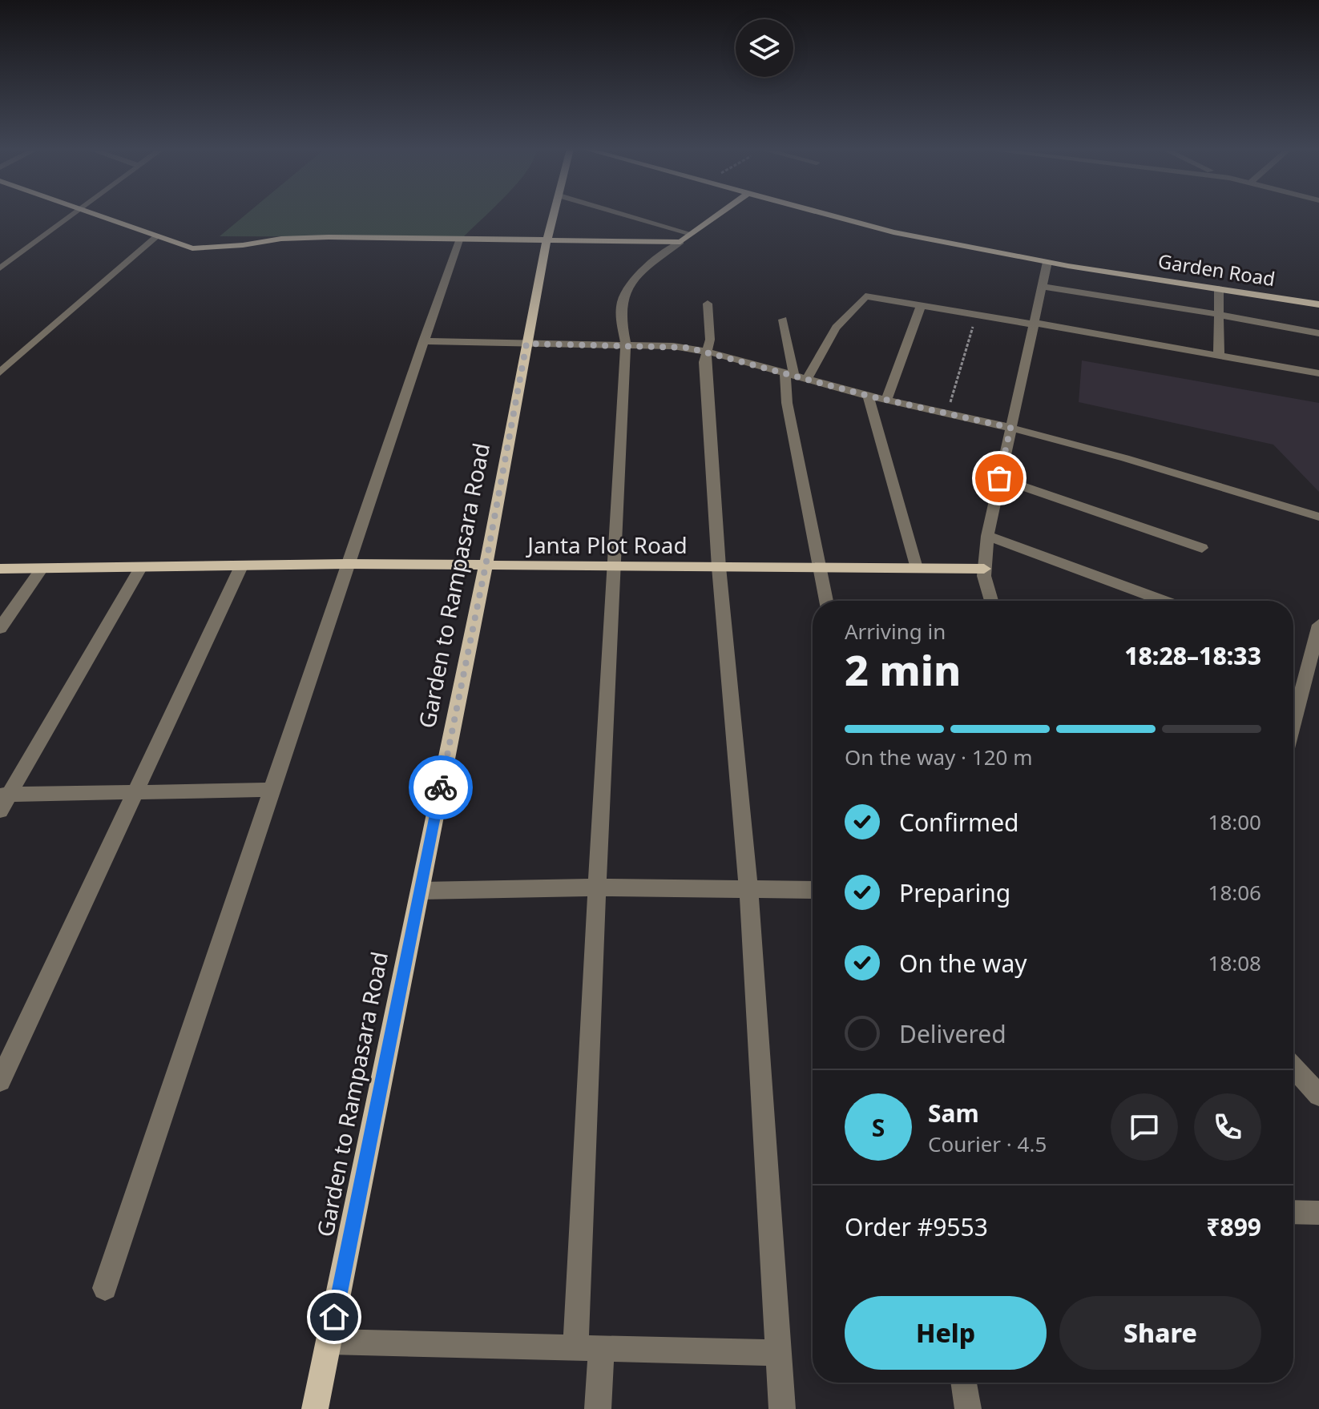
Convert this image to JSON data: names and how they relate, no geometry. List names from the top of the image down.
{
  "streets": {
    "main road": ["Garden Road", "Janta Plot Road", "Garden to Rampasara Road"]
  },
  "crossings": [
    ["Janta Plot Road", "Garden to Rampasara Road"]
  ],
  "page": {
    "heading": ["2 min", "Arriving in", "18:28–18:33"],
    "panel": [
      "Sam",
      "Courier · 4.5",
      "Order #9553",
      "₹899"
    ],
    "bar": "On the way · 120 m",
    "list": [
      ["Confirmed", "18:00"],
      ["Preparing", "18:06"],
      ["On the way", "18:08"],
      "Delivered"
    ],
    "round": "S",
    "buttons": ["Help", "Share"]
  }
}
